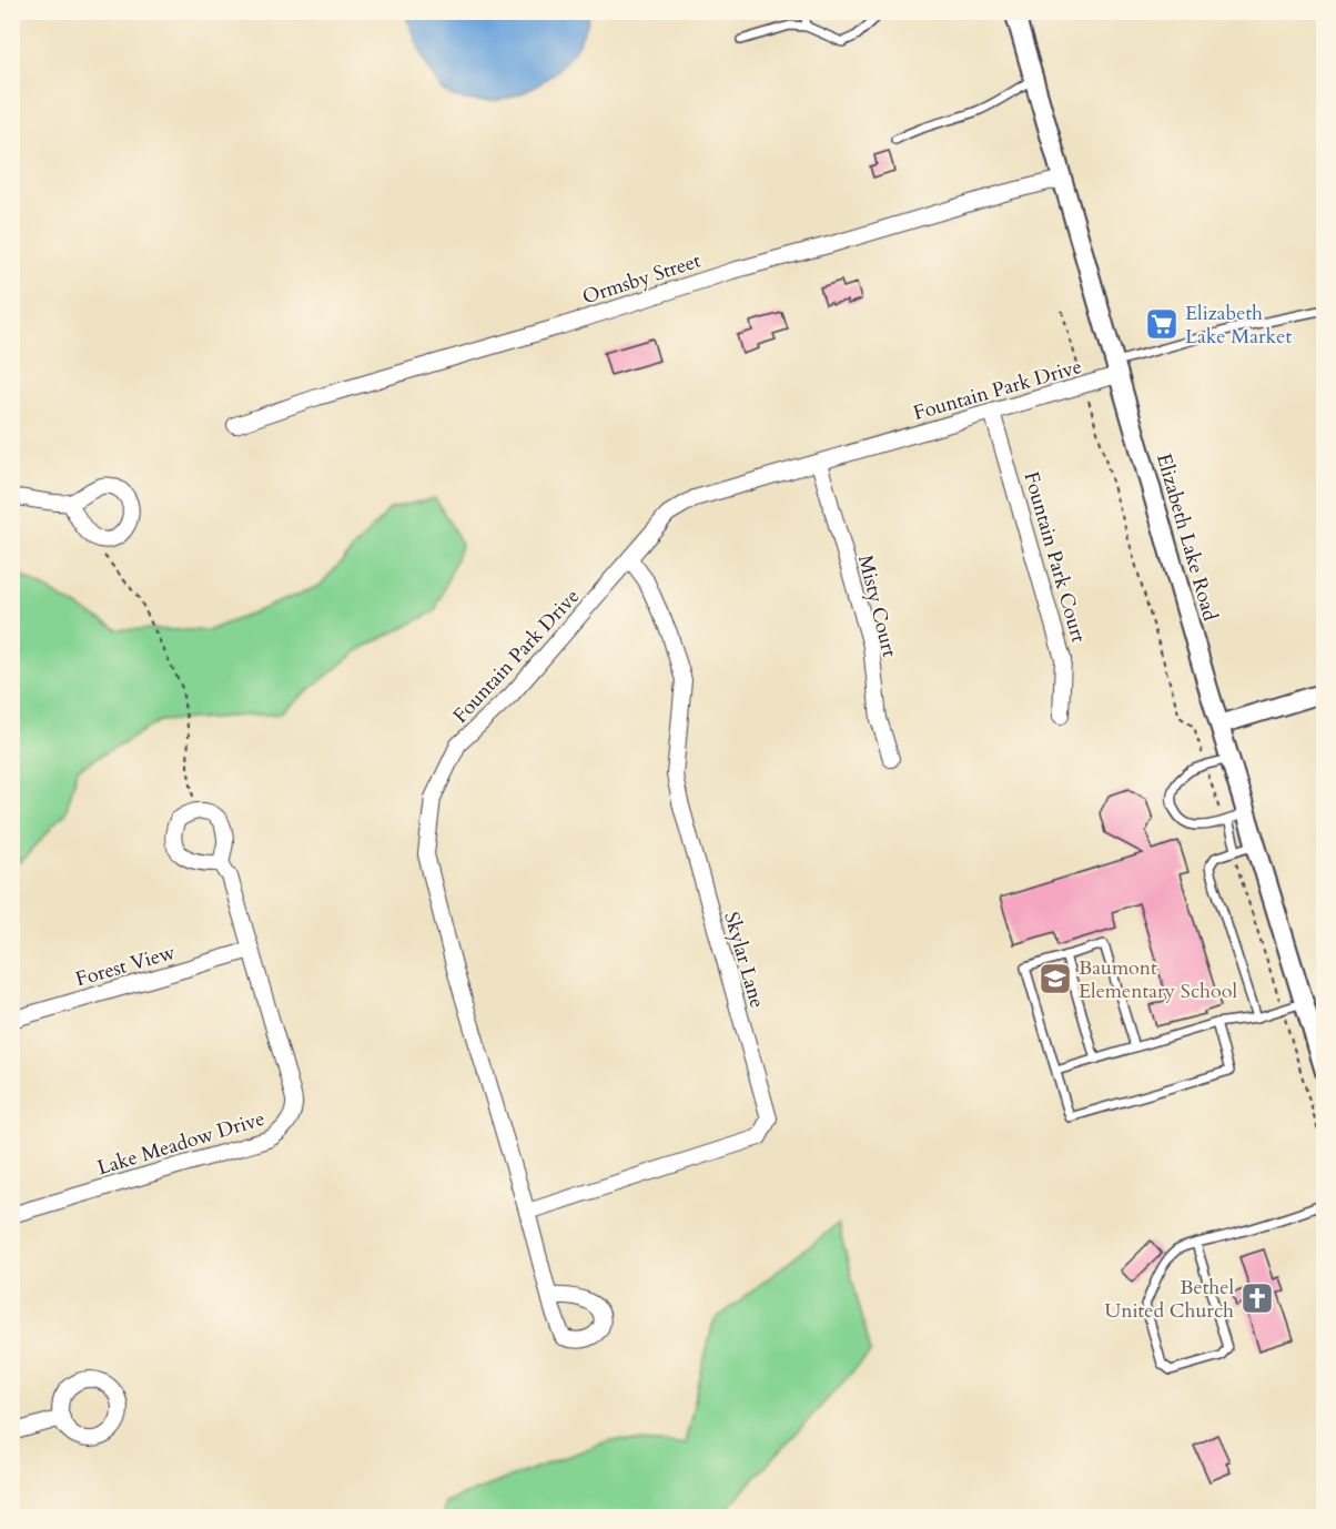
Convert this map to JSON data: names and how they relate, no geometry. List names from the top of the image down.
{
  "streets": {
    "street": [
      "Ormsby Street",
      "Fountain Park Drive",
      "Elizabeth Lake Road",
      "Fountain Park Court",
      "Misty Court",
      "Skylar Lane",
      "Forest View",
      "Lake Meadow Drive"
    ]
  },
  "crossings": [
    ["Ormsby Street", "Elizabeth Lake Road"],
    ["Fountain Park Drive", "Elizabeth Lake Road"],
    ["Fountain Park Drive", "Fountain Park Court"],
    ["Fountain Park Drive", "Misty Court"],
    ["Fountain Park Drive", "Skylar Lane"],
    ["Forest View", "Lake Meadow Drive"]
  ],
  "places": {
    "supermarket": ["Elizabeth Lake Market"],
    "school or university": ["Baumont Elementary School"],
    "church": ["Bethel United Church"]
  }
}
